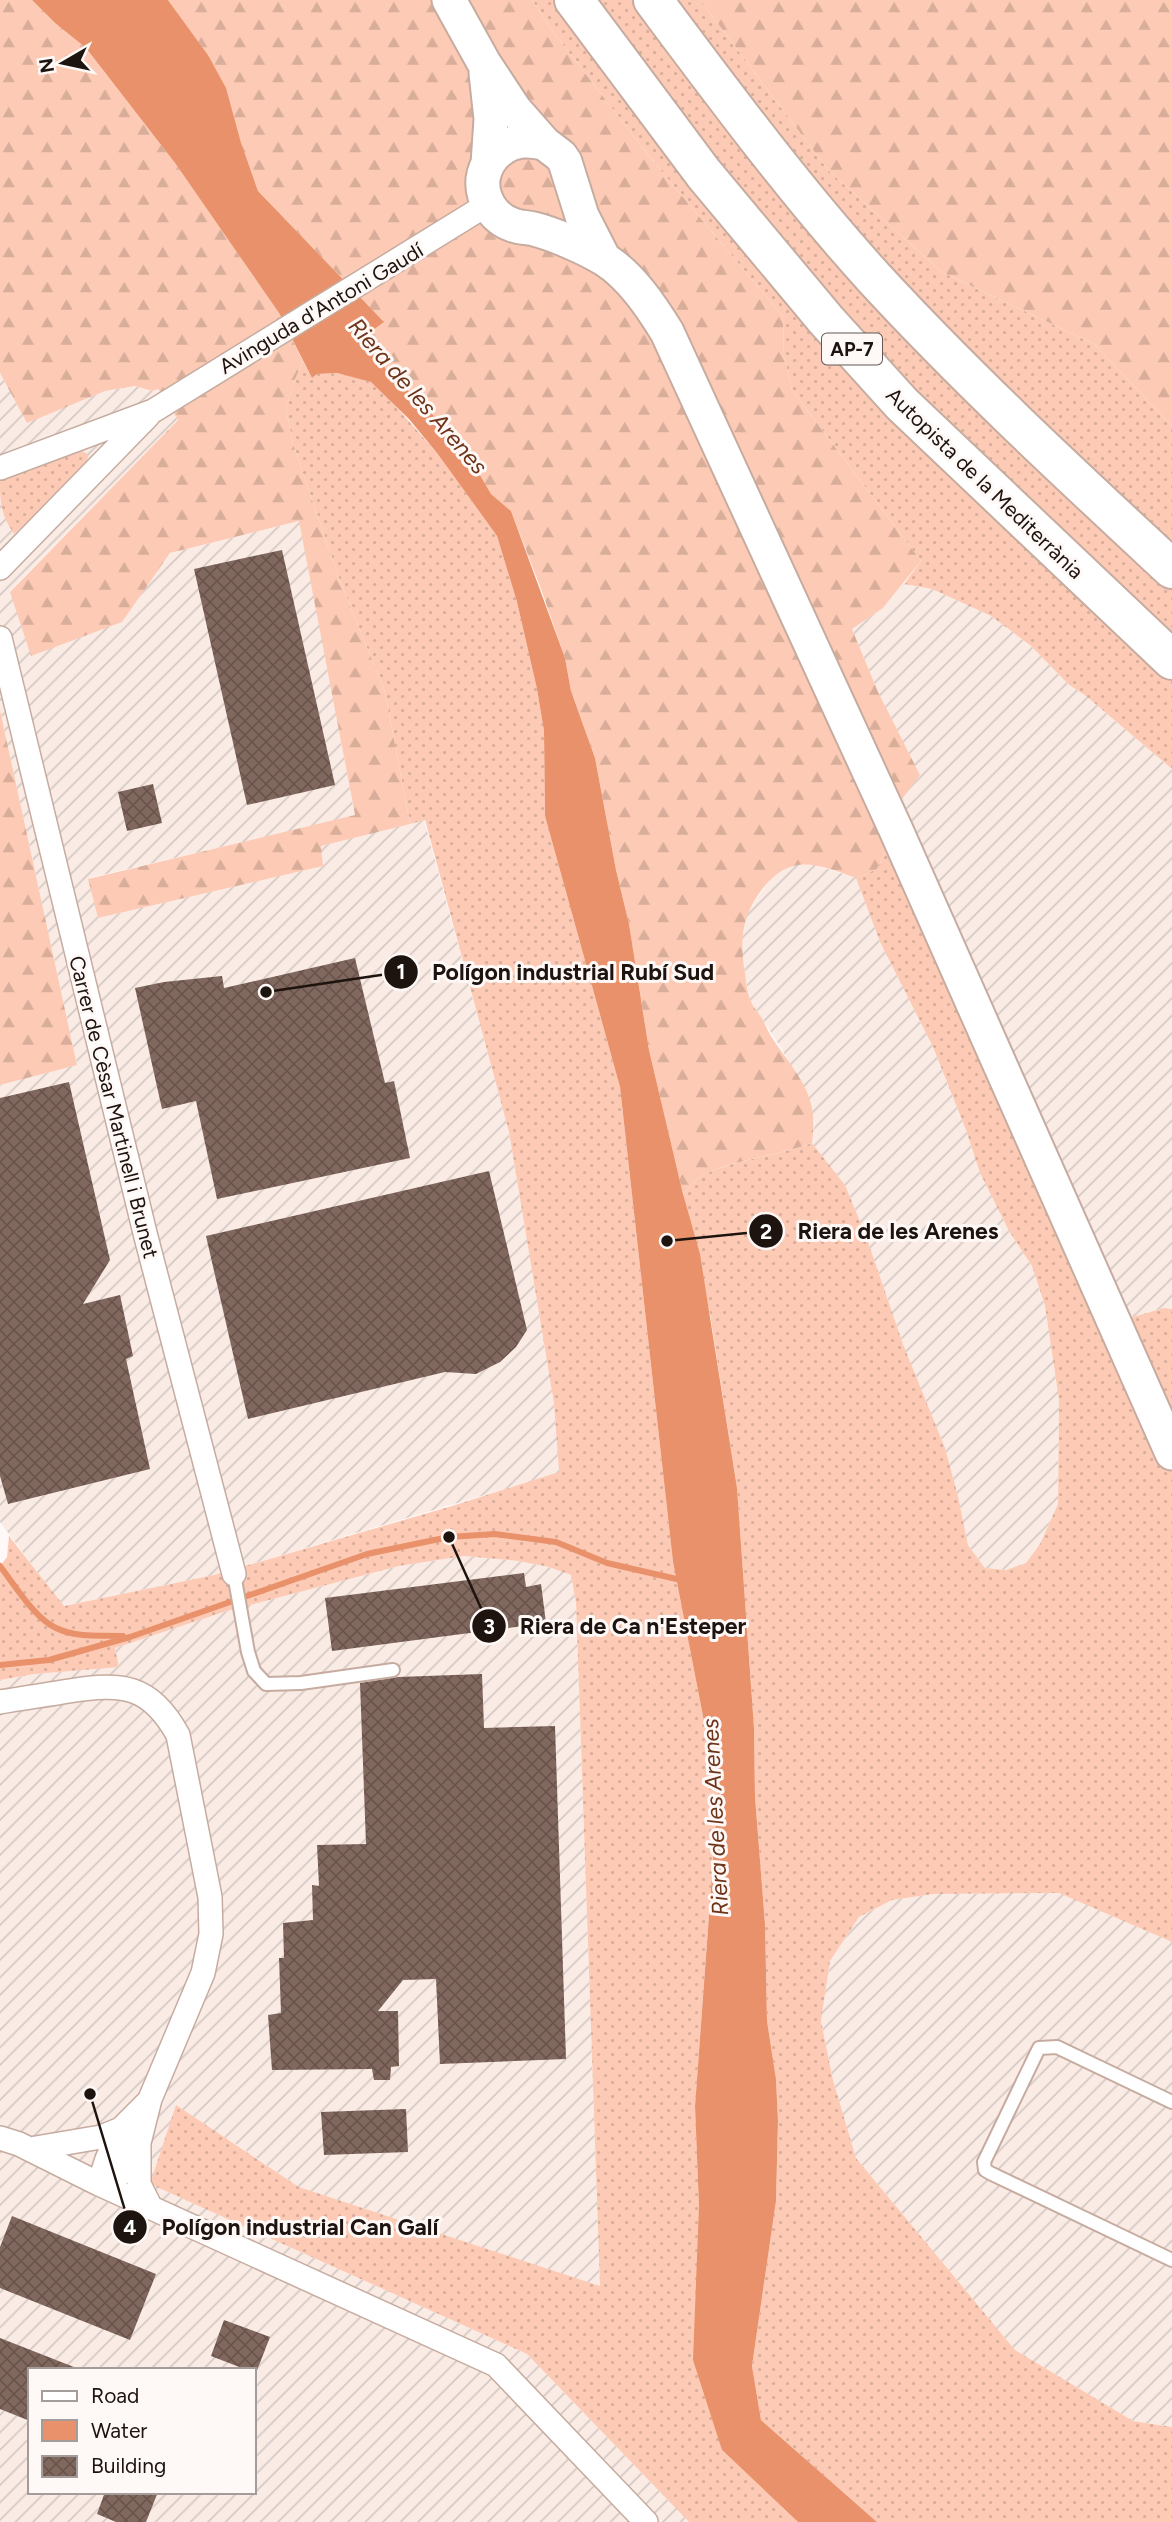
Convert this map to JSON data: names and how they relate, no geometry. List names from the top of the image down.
{
  "streets": {
    "highway": ["AP-7", "Autopista de la Mediterrània"],
    "street": ["Avinguda d'Antoni Gaudí", "Carrer de Cèsar Martinell i Brunet"]
  },
  "water": ["Riera de les Arenes"],
  "places": [
    "Polígon industrial Rubí Sud",
    "Riera de les Arenes",
    "Riera de Ca n'Esteper",
    "Polígon industrial Can Galí"
  ],
  "legend": ["Road", "Water", "Building"],
  "north": "left"
}
